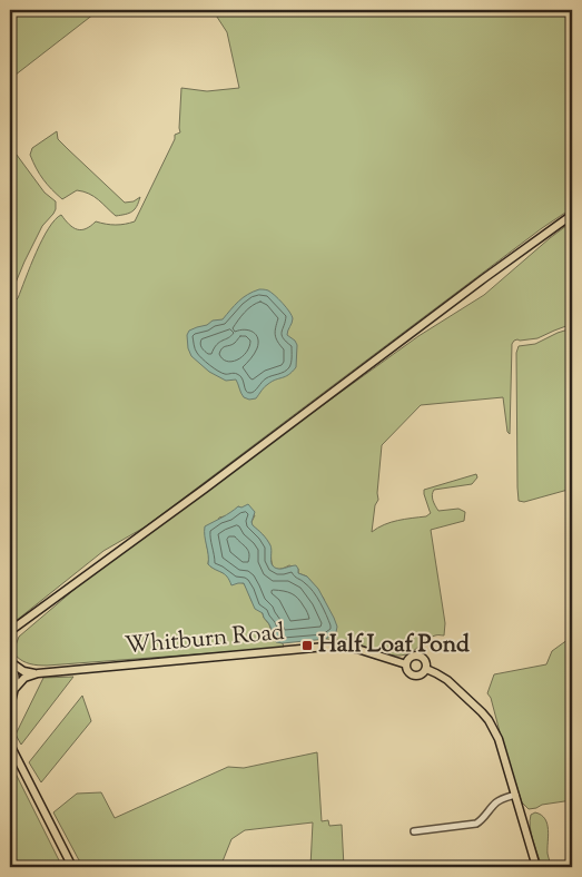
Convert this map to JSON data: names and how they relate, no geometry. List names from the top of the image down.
{
  "streets": {
    "main road": ["Whitburn Road"]
  },
  "places": {
    "transit": ["Half Loaf Pond"]
  }
}
